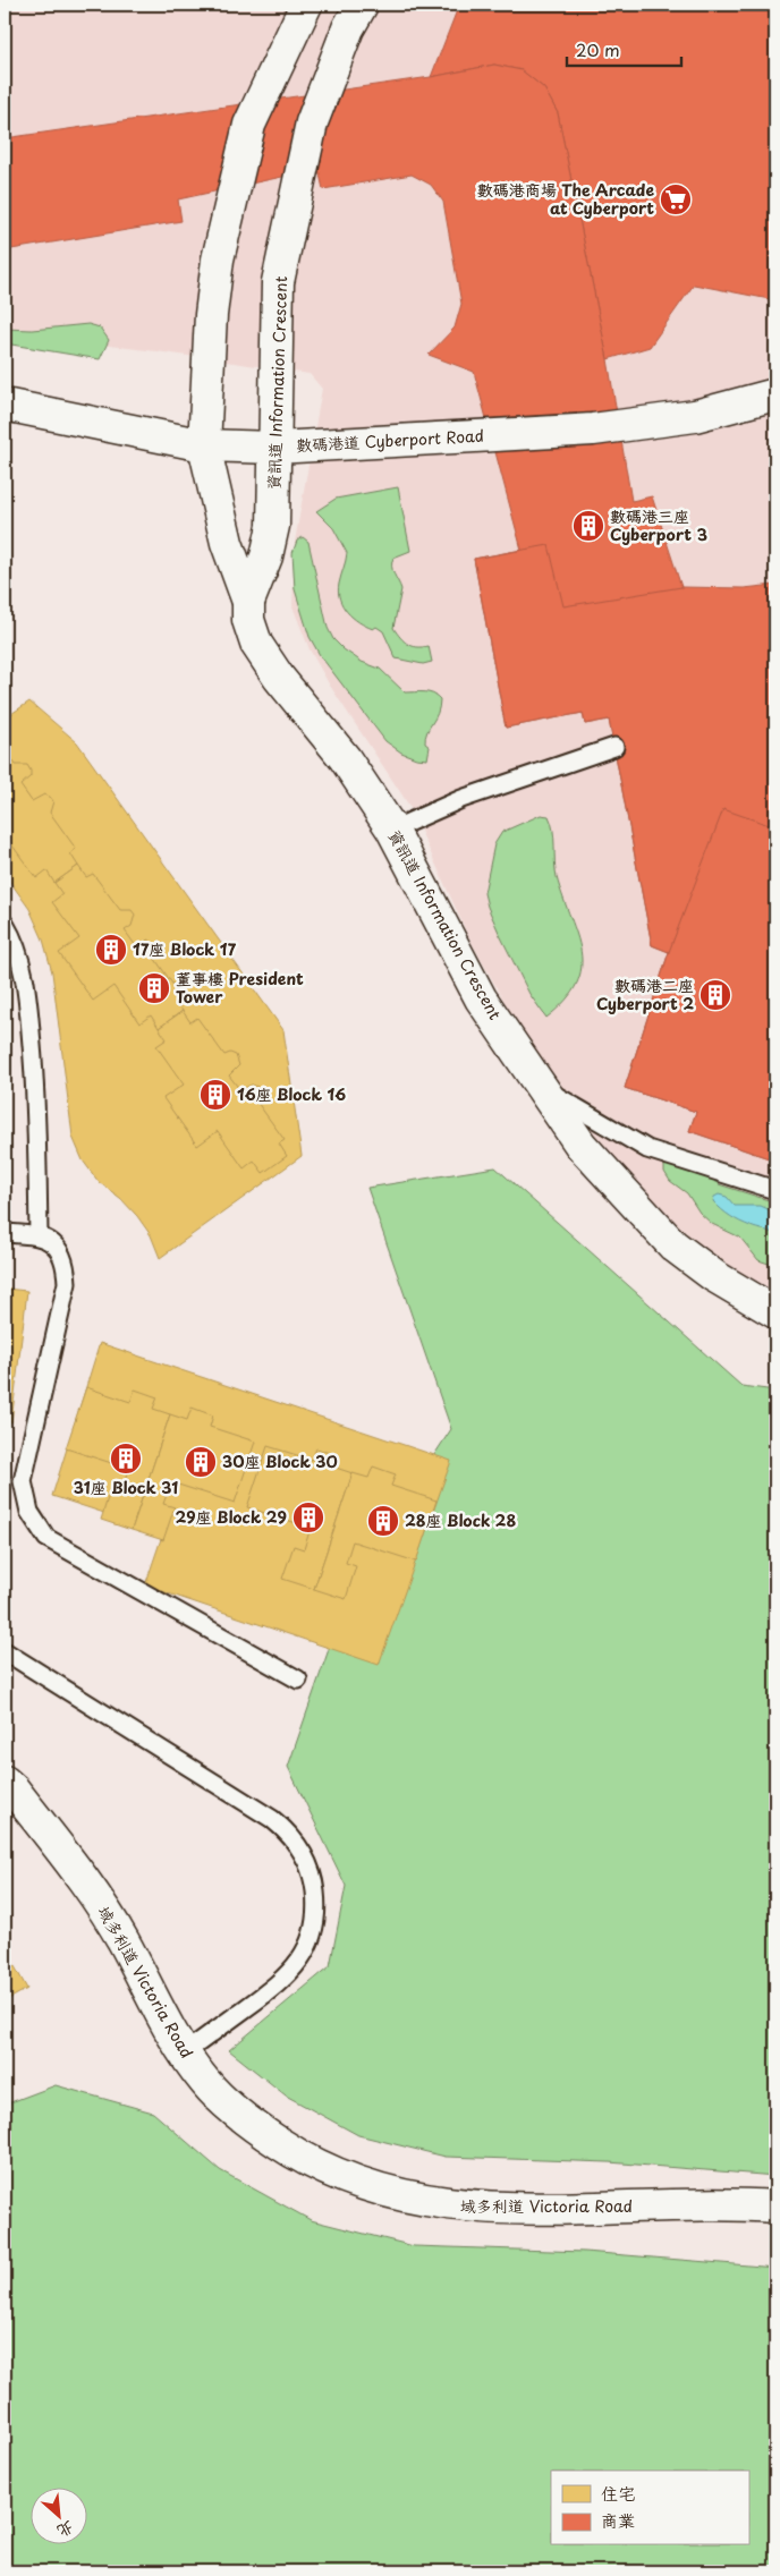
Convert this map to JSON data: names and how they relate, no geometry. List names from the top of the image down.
{
  "streets": {
    "street": ["資訊道 Information Crescent", "數碼港道 Cyberport Road", "域多利道 Victoria Road"]
  },
  "crossings": [
    ["資訊道 Information Crescent", "數碼港道 Cyberport Road"]
  ],
  "places": {
    "supermarket": ["數碼港商場 The Arcade at Cyberport"],
    "building": [
      "數碼港三座 Cyberport 3",
      "17座 Block 17",
      "董事樓 President Tower",
      "數碼港二座 Cyberport 2",
      "16座 Block 16",
      "31座 Block 31",
      "30座 Block 30",
      "29座 Block 29",
      "28座 Block 28"
    ]
  },
  "legend": ["住宅", "商業"],
  "scale_bar": "20 m",
  "north": "bottom right"
}
